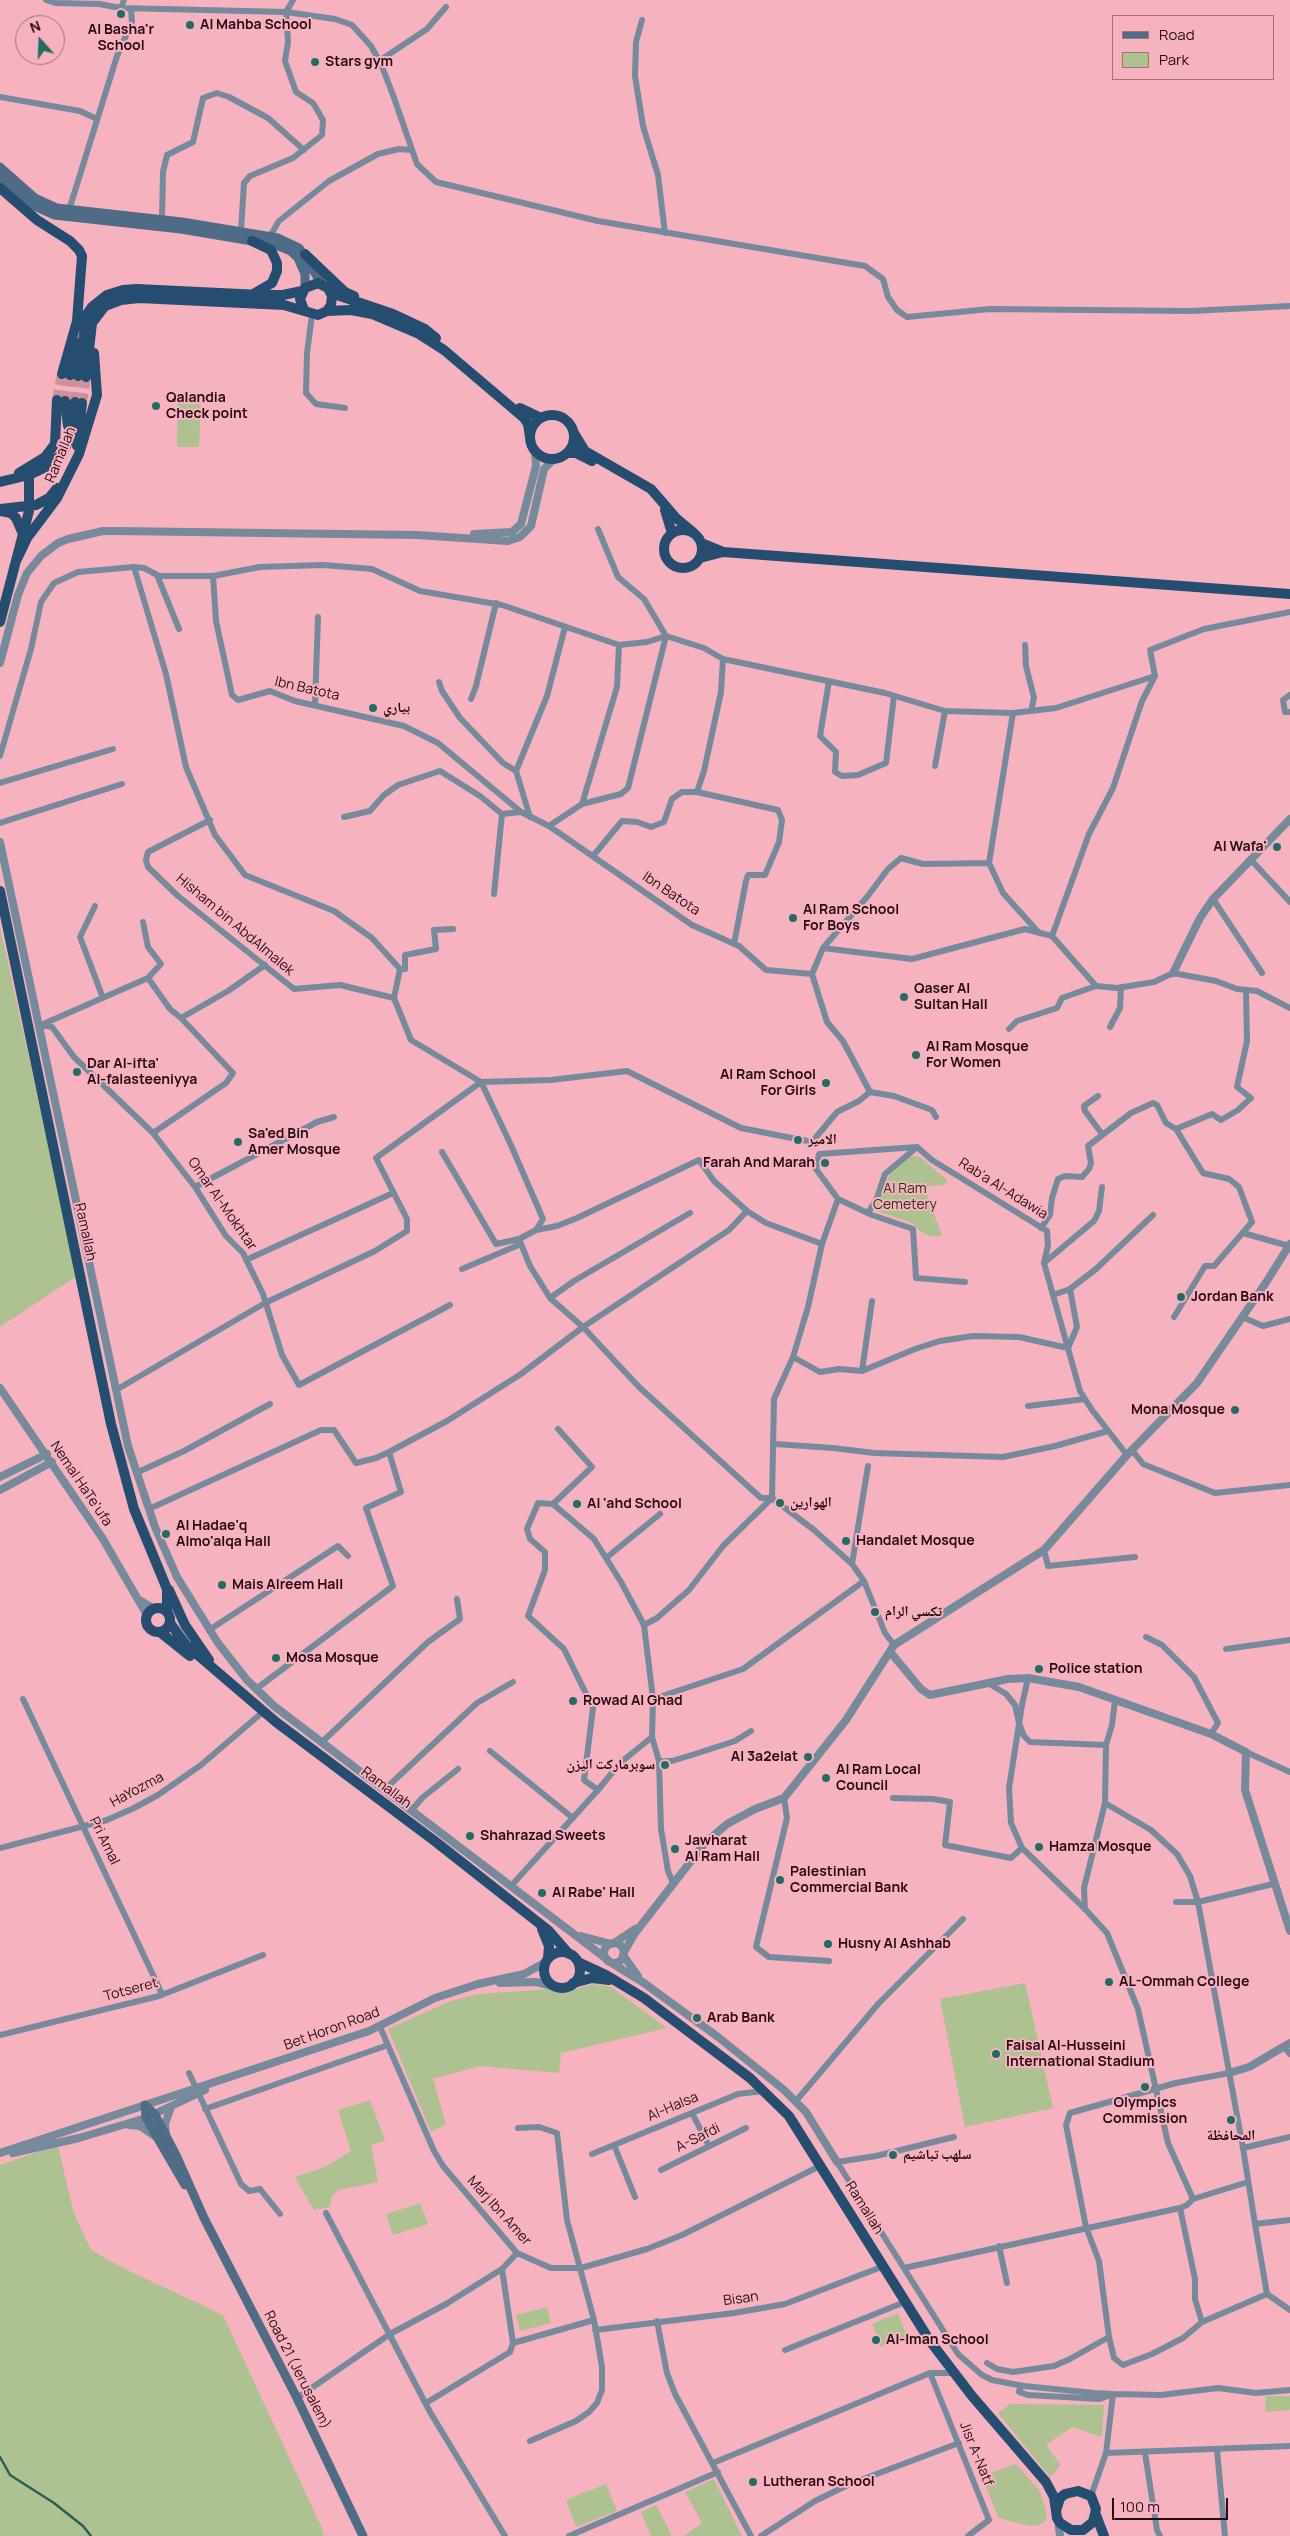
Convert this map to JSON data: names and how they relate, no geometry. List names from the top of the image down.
{
  "streets": {
    "highway": ["Ramallah"],
    "main road": ["Road 21 (Jerusalem)"],
    "street": [
      "Ibn Batota",
      "Hisham bin AbdAlmalek",
      "Rab'a Al-Adawia",
      "Omar Al-Mokhtar",
      "Nemal HaTe'ufa",
      "HaYozma",
      "Pri Amal",
      "Totseret",
      "Bet Horon Road",
      "Al-Halsa",
      "A-Safdi",
      "Marj Ibn Amer",
      "Bisan",
      "Jisr A-Natf"
    ]
  },
  "crossings": [
    ["Ramallah", "Nemal HaTe'ufa"],
    ["Ramallah", "HaYozma"],
    ["Ramallah", "Bet Horon Road"],
    ["Ramallah", "Al-Halsa"],
    ["Ramallah", "Marj Ibn Amer"],
    ["Ramallah", "Bisan"],
    ["HaYozma", "Pri Amal"],
    ["Pri Amal", "Totseret"],
    ["Bet Horon Road", "Marj Ibn Amer"],
    ["Bet Horon Road", "Road 21 (Jerusalem)"]
  ],
  "parks": ["Al Ram Cemetery"],
  "places": [
    "Al Basha'r School",
    "Al Mahba School",
    "Stars gym",
    "Qalandia Check point",
    "بياري",
    "Al Wafa'",
    "Al Ram School For Boys",
    "Qaser Al Sultan Hall",
    "Al Ram Mosque For Women",
    "Dar Al-ifta' Al-falasteeniyya",
    "Al Ram School For Girls",
    "الامير",
    "Sa'ed Bin Amer Mosque",
    "Farah And Marah",
    "Jordan Bank",
    "Mona Mosque",
    "الهوارين",
    "Al 'ahd School",
    "Al Hadae'q Almo'alqa Hall",
    "Handalet Mosque",
    "Mais Alreem Hall",
    "تكسي الرام",
    "Mosa Mosque",
    "Police station",
    "Rowad Al Ghad",
    "Al 3a2elat",
    "سوبرماركت اليزن",
    "Al Ram Local Council",
    "Shahrazad Sweets",
    "Hamza Mosque",
    "Jawharat Al Ram Hall",
    "Palestinian Commercial Bank",
    "Al Rabe' Hall",
    "Husny Al Ashhab",
    "AL-Ommah College",
    "Arab Bank",
    "Faisal Al-Husseini International Stadium",
    "Olympics Commission",
    "المحافظة",
    "سلهب تباشيم",
    "Al-Iman School",
    "Lutheran School"
  ],
  "legend": ["Road", "Park"],
  "scale_bar": "100 m",
  "north": "top"
}
